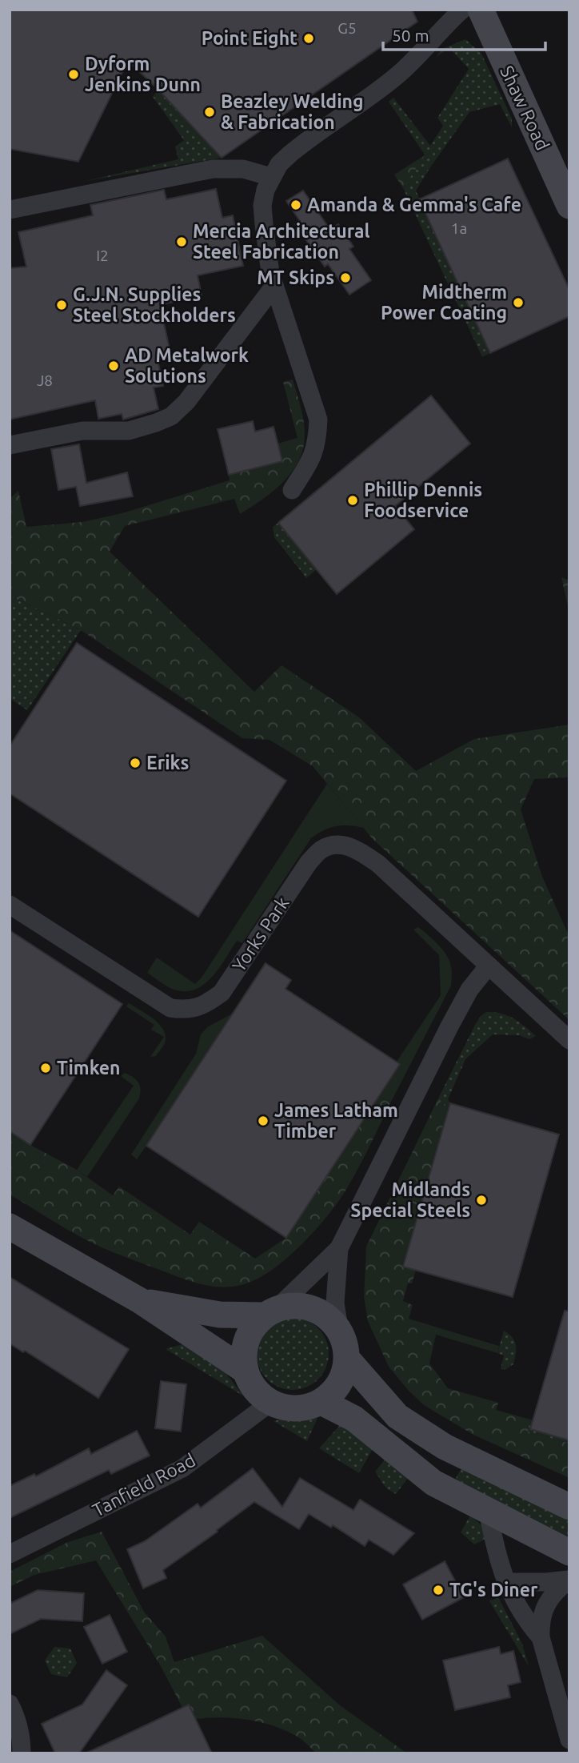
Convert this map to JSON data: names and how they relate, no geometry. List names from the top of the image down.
{
  "streets": {
    "main road": ["Shaw Road"],
    "street": ["Yorks Park", "Tanfield Road"]
  },
  "places": [
    "Point Eight",
    "Dyform Jenkins Dunn",
    "Beazley Welding & Fabrication",
    "Amanda & Gemma's Cafe",
    "Mercia Architectural Steel Fabrication",
    "MT Skips",
    "Midtherm Power Coating",
    "G.J.N. Supplies Steel Stockholders",
    "AD Metalwork Solutions",
    "Phillip Dennis Foodservice",
    "Eriks",
    "Timken",
    "James Latham Timber",
    "Midlands Special Steels",
    "TG's Diner"
  ],
  "house_numbers": [
    "G5",
    "1a",
    "I2",
    "J8"
  ],
  "scale_bar": "50 m"
}
